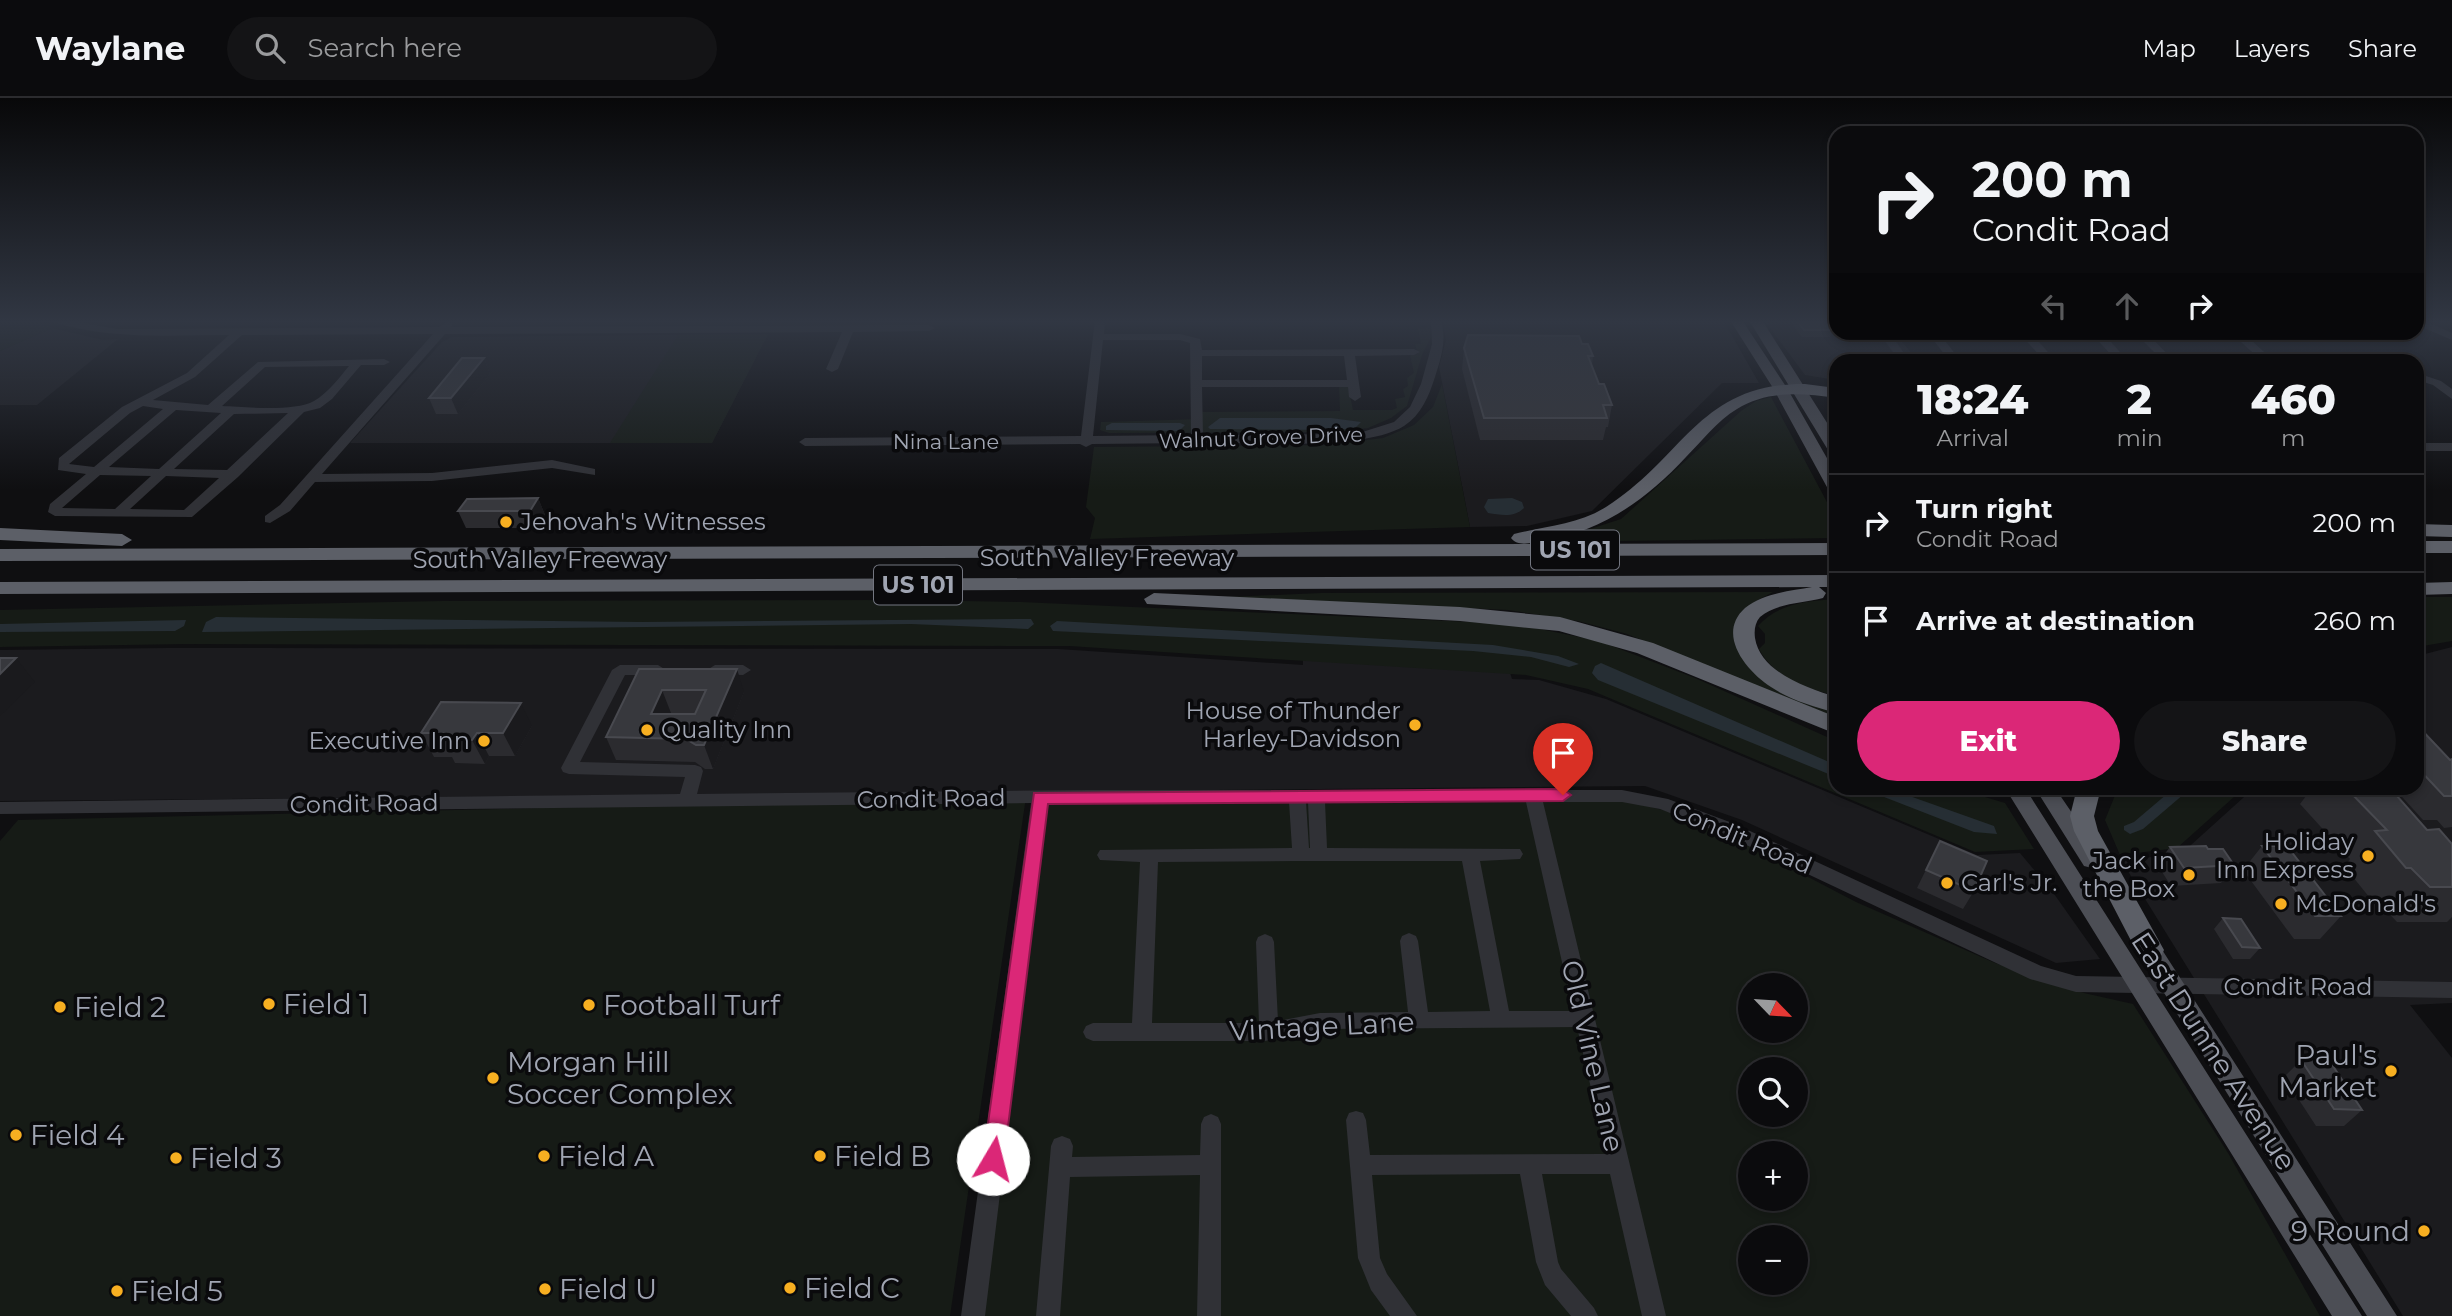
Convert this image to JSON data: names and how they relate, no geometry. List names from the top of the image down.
{
  "streets": {
    "highway": ["US 101", "South Valley Freeway"],
    "main road": ["East Dunne Avenue"],
    "street": [
      "Walnut Grove Drive",
      "Nina Lane",
      "Condit Road",
      "Vintage Lane",
      "Old Vine Lane"
    ]
  },
  "crossings": [
    ["Walnut Grove Drive", "Nina Lane"],
    ["Condit Road", "East Dunne Avenue"],
    ["Condit Road", "Old Vine Lane"],
    ["Vintage Lane", "Old Vine Lane"]
  ],
  "places": [
    "Jehovah's Witnesses",
    "House of Thunder Harley-Davidson",
    "Quality Inn",
    "Executive Inn",
    "Holiday Inn Express",
    "Jack in the Box",
    "Carl's Jr.",
    "McDonald's",
    "Field 1",
    "Football Turf",
    "Field 2",
    "Paul's Market",
    "Morgan Hill Soccer Complex",
    "Field 4",
    "Field A",
    "Field B",
    "Field 3",
    "9 Round",
    "Field C",
    "Field U",
    "Field 5"
  ],
  "north": "bottom right",
  "page": {
    "header": "Waylane",
    "search": "Search here",
    "nav": ["Map", "Layers", "Share"],
    "turn": ["200 m", "Condit Road"],
    "eta": [
      "18:24",
      "Arrival",
      "2",
      "min",
      "460",
      "m"
    ],
    "list": [
      {
        "name": "Turn right",
        "note": "Condit Road",
        "value": "200 m"
      },
      {
        "name": "Arrive at destination",
        "value": "260 m"
      }
    ],
    "buttons": ["Exit", "Share"],
    "map_buttons": ["+", "−"]
  }
}
